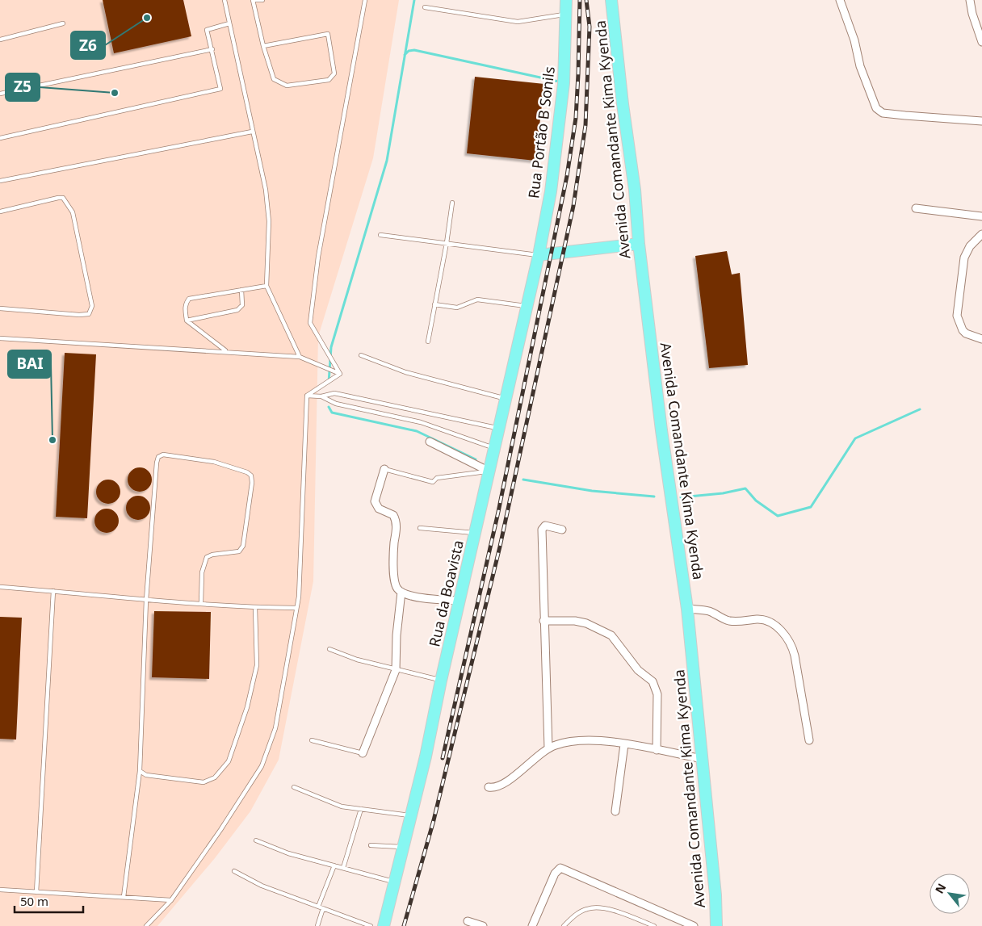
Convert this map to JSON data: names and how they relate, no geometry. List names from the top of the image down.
{
  "streets": {
    "main road": ["Rua Portão B Sonils", "Avenida Comandante Kima Kyenda", "Rua da Boavista"]
  },
  "crossings": [
    ["Rua Portão B Sonils", "Rua da Boavista"]
  ],
  "places": ["Z6", "Z5", "BAI"],
  "scale_bar": "50 m",
  "north": "top left"
}
